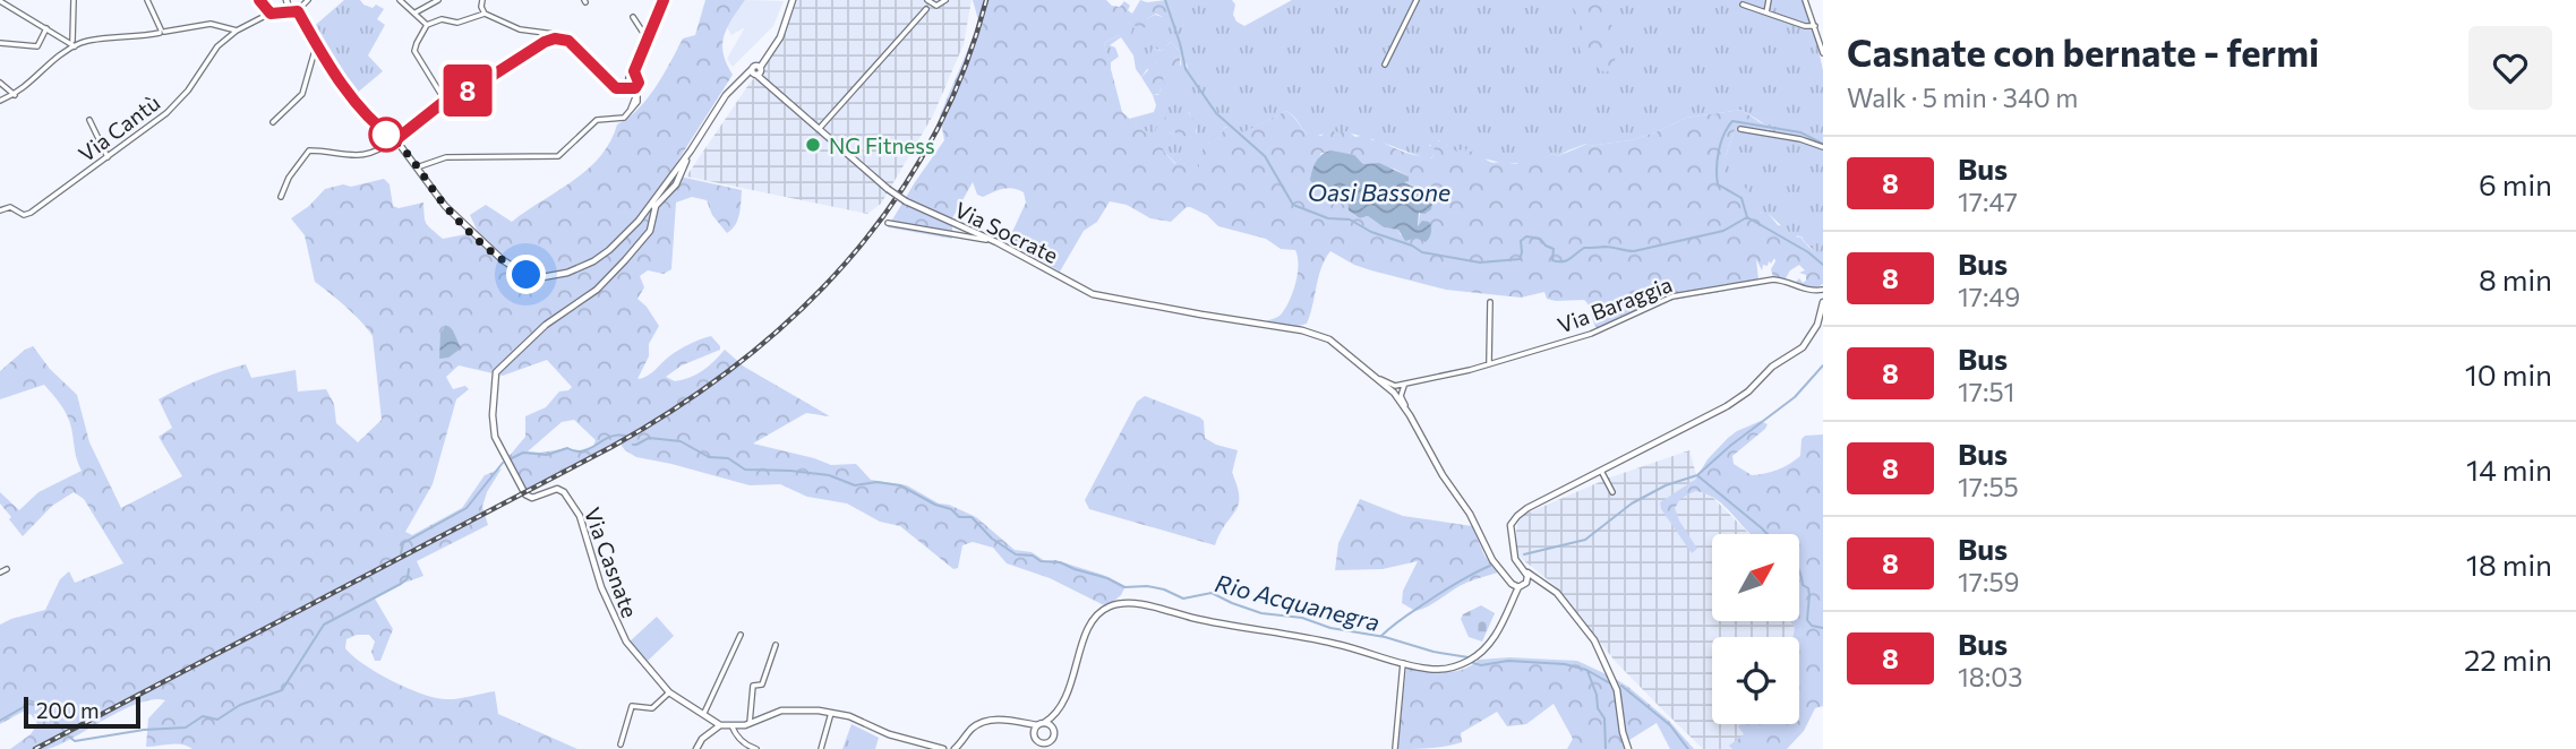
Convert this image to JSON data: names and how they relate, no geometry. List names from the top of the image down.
{
  "streets": {
    "street": [
      "Via Cantù",
      "Via Socrate",
      "Via Baraggia",
      "Via Casnate"
    ]
  },
  "water": ["Oasi Bassone", "Rio Acquanegra"],
  "places": ["NG Fitness"],
  "lines": ["bus line 8"],
  "scale_bar": "200 m",
  "north": "top right",
  "page": {
    "on_map": "8",
    "heading": ["Casnate con bernate - fermi", "Walk · 5 min · 340 m"],
    "list": [
      {
        "mark": "8",
        "name": "Bus",
        "note": "17:47",
        "value": "6 min"
      },
      {
        "mark": "8",
        "name": "Bus",
        "note": "17:49",
        "value": "8 min"
      },
      {
        "mark": "8",
        "name": "Bus",
        "note": "17:51",
        "value": "10 min"
      },
      {
        "mark": "8",
        "name": "Bus",
        "note": "17:55",
        "value": "14 min"
      },
      {
        "mark": "8",
        "name": "Bus",
        "note": "17:59",
        "value": "18 min"
      },
      {
        "mark": "8",
        "name": "Bus",
        "note": "18:03",
        "value": "22 min"
      }
    ],
    "scale": "200 m"
  }
}
